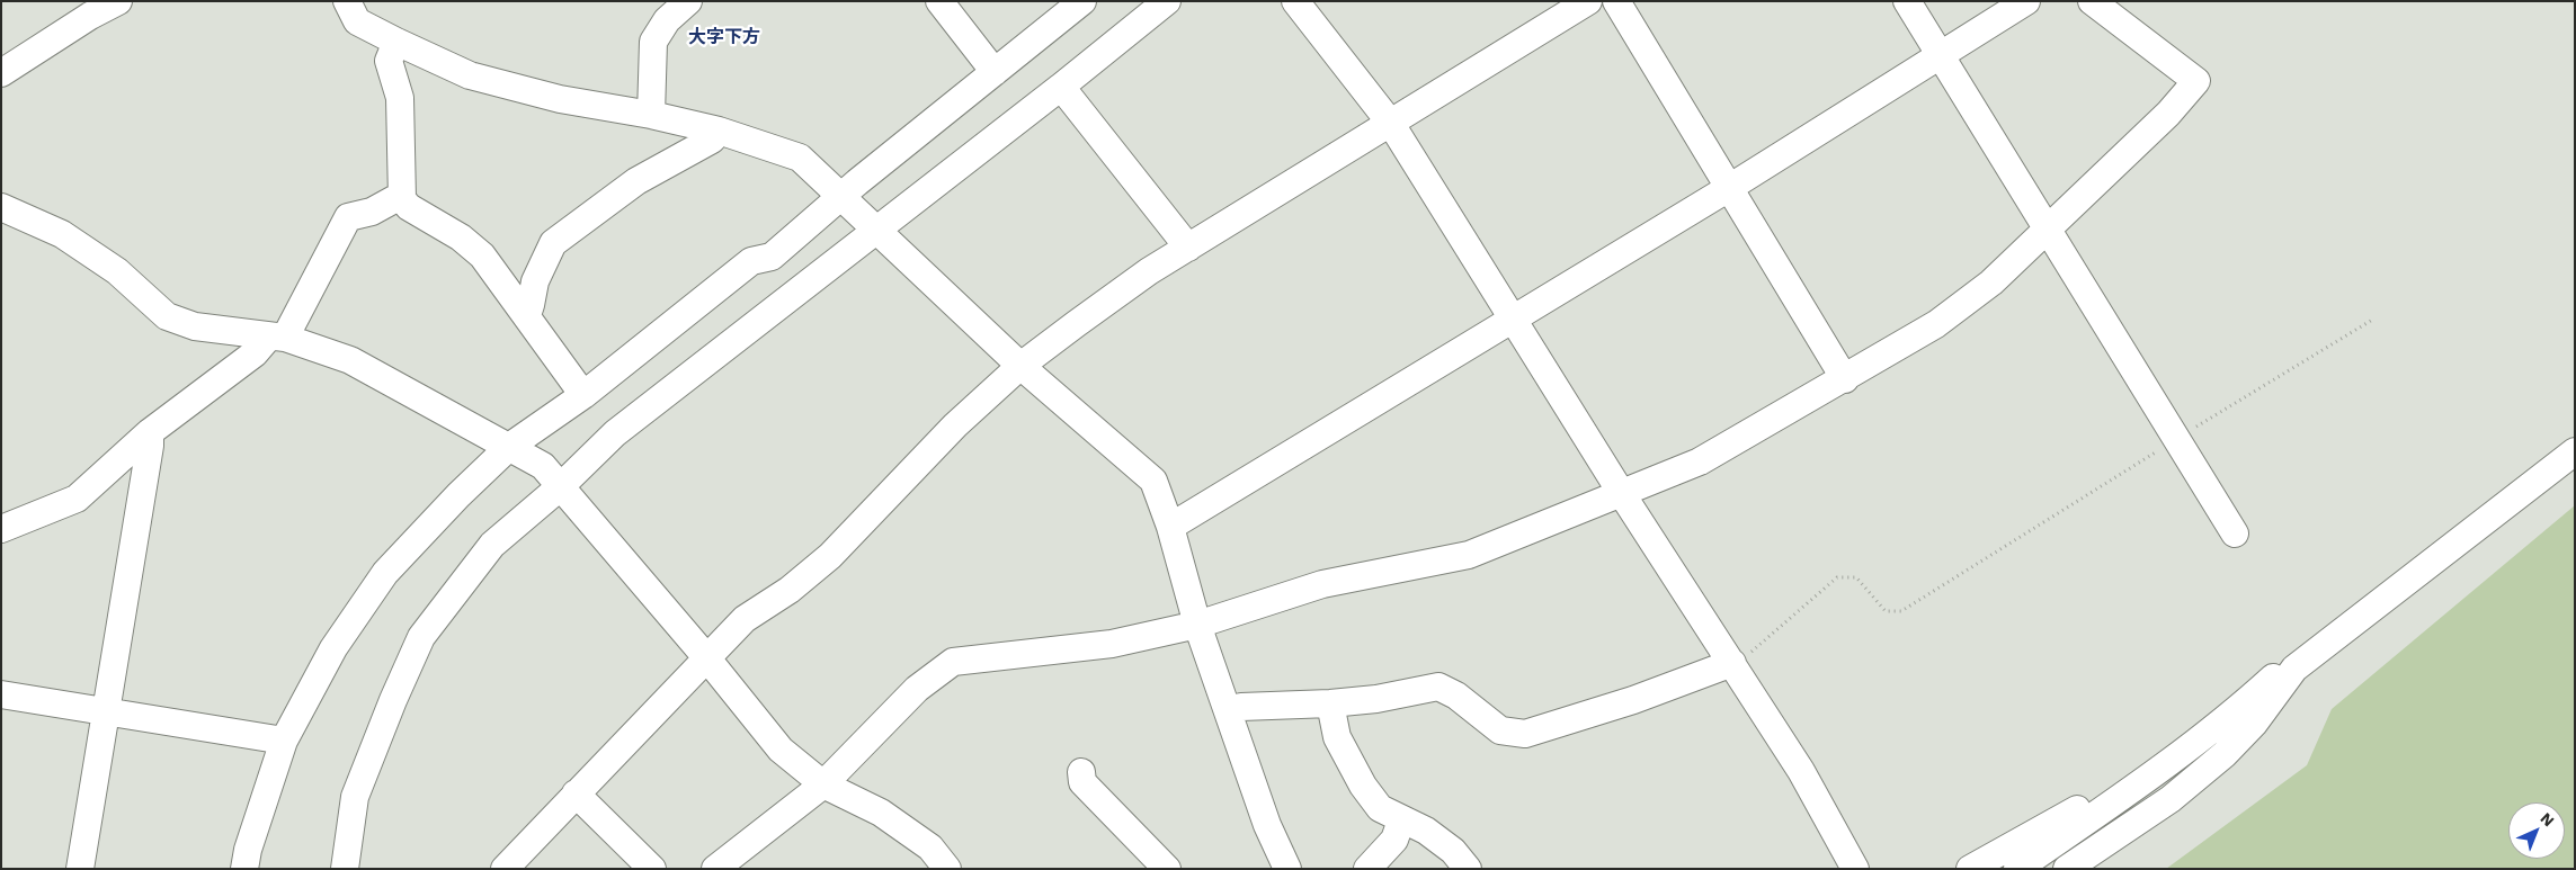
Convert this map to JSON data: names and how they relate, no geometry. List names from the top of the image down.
{
  "districts": ["大字下方"],
  "north": "top right"
}
